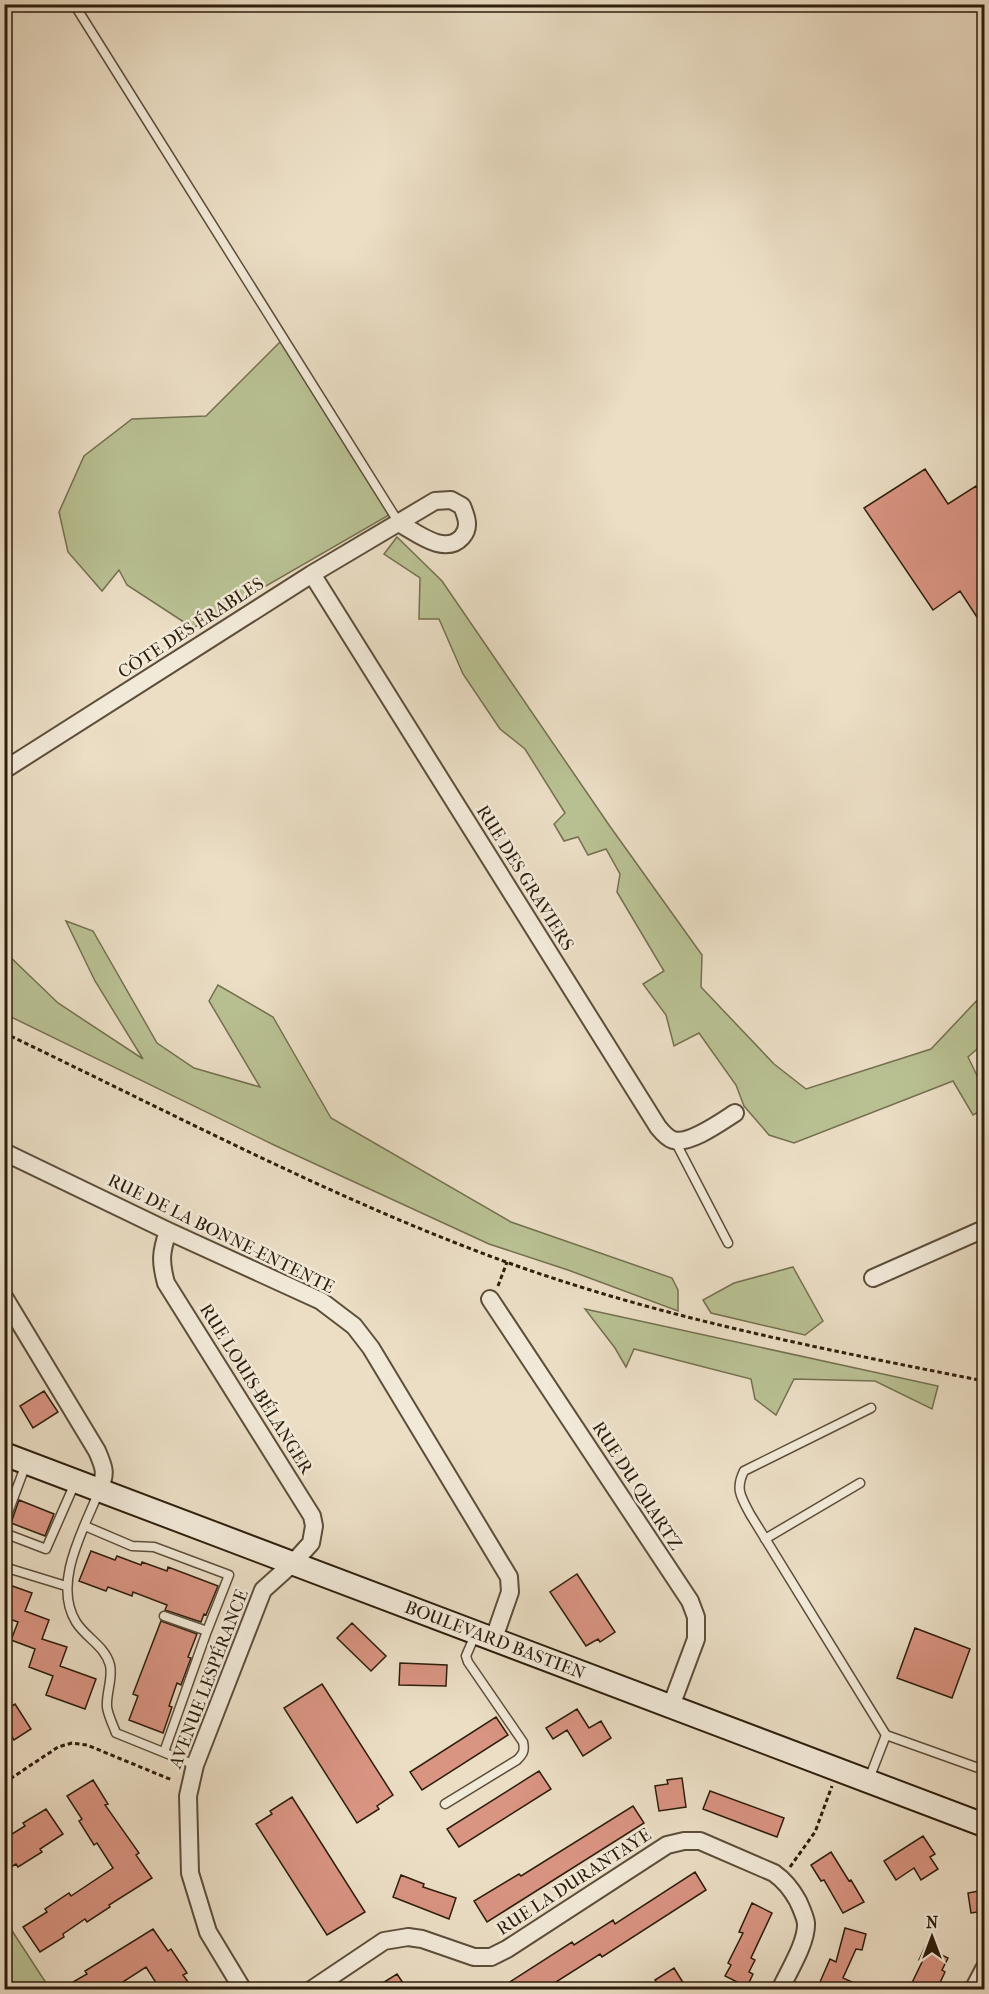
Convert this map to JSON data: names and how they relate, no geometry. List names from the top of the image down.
{
  "streets": {
    "main road": ["BOULEVARD BASTIEN"],
    "street": [
      "CÔTE DES ÉRABLES",
      "RUE DES GRAVIERS",
      "RUE DE LA BONNE-ENTENTE",
      "RUE LOUIS-BÉLANGER",
      "RUE DU QUARTZ",
      "AVENUE LESPÉRANCE",
      "RUE LA DURANTAYE"
    ]
  },
  "crossings": [
    ["CÔTE DES ÉRABLES", "RUE DES GRAVIERS"],
    ["RUE DE LA BONNE-ENTENTE", "RUE LOUIS-BÉLANGER"],
    ["RUE DE LA BONNE-ENTENTE", "BOULEVARD BASTIEN"],
    ["RUE LOUIS-BÉLANGER", "BOULEVARD BASTIEN"],
    ["RUE LOUIS-BÉLANGER", "AVENUE LESPÉRANCE"],
    ["RUE DU QUARTZ", "BOULEVARD BASTIEN"],
    ["BOULEVARD BASTIEN", "AVENUE LESPÉRANCE"]
  ],
  "north": "top"
}
